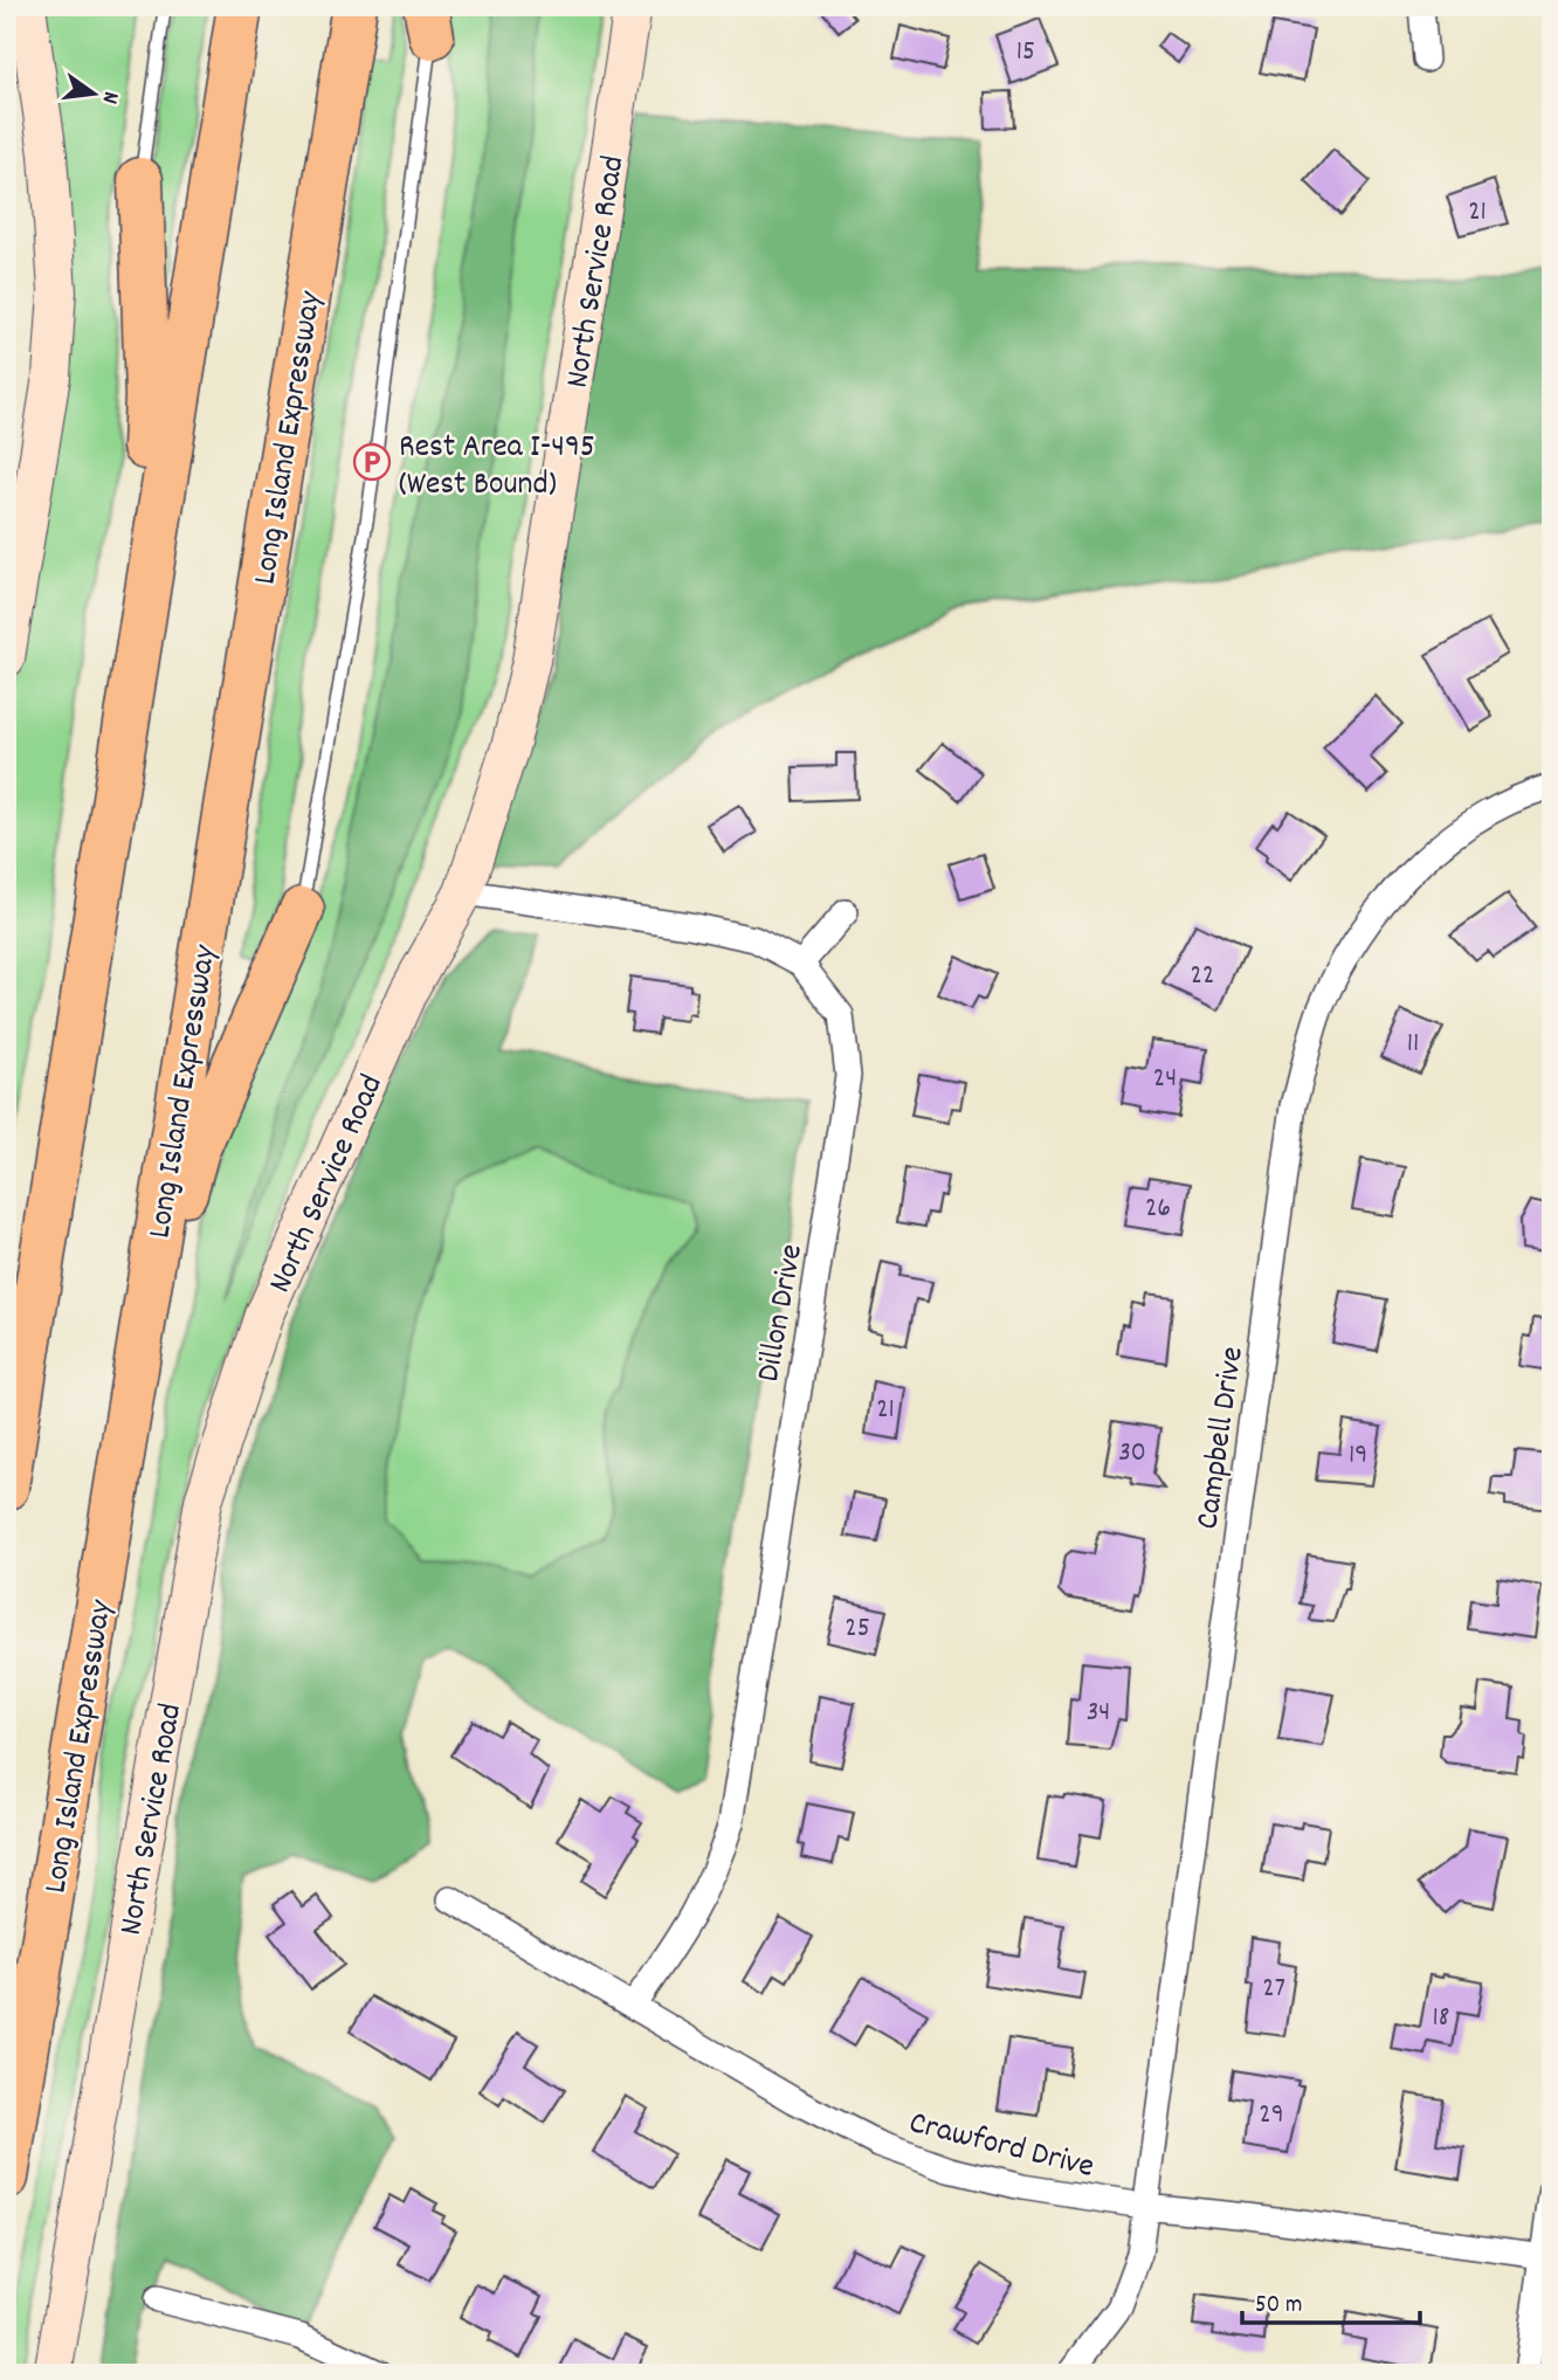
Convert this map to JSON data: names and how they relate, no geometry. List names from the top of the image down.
{
  "streets": {
    "highway": ["Long Island Expressway"],
    "main road": ["North Service Road"],
    "street": ["Dillon Drive", "Campbell Drive", "Crawford Drive"]
  },
  "crossings": [
    ["North Service Road", "Dillon Drive"],
    ["Dillon Drive", "Crawford Drive"],
    ["Campbell Drive", "Crawford Drive"]
  ],
  "places": {
    "parking": ["Rest Area I-495 (West Bound)"]
  },
  "house_numbers": [
    "15",
    "21",
    "22",
    "11",
    "24",
    "26",
    "21",
    "30",
    "19",
    "25",
    "34",
    "27",
    "18",
    "29"
  ],
  "scale_bar": "50 m",
  "north": "right"
}
